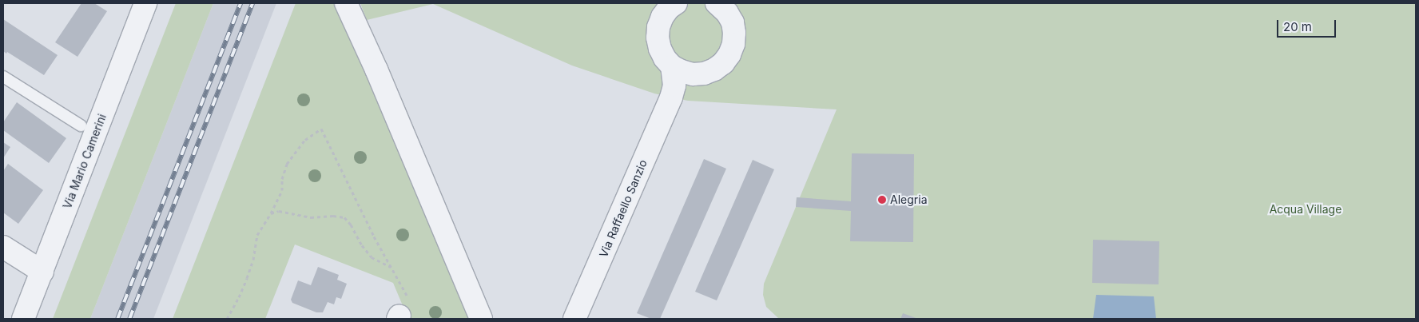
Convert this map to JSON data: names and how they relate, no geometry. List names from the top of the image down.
{
  "streets": {
    "street": ["Via Mario Camerini", "Via Raffaello Sanzio"]
  },
  "parks": ["Acqua Village"],
  "places": ["Alegria"],
  "scale_bar": "20 m"
}
